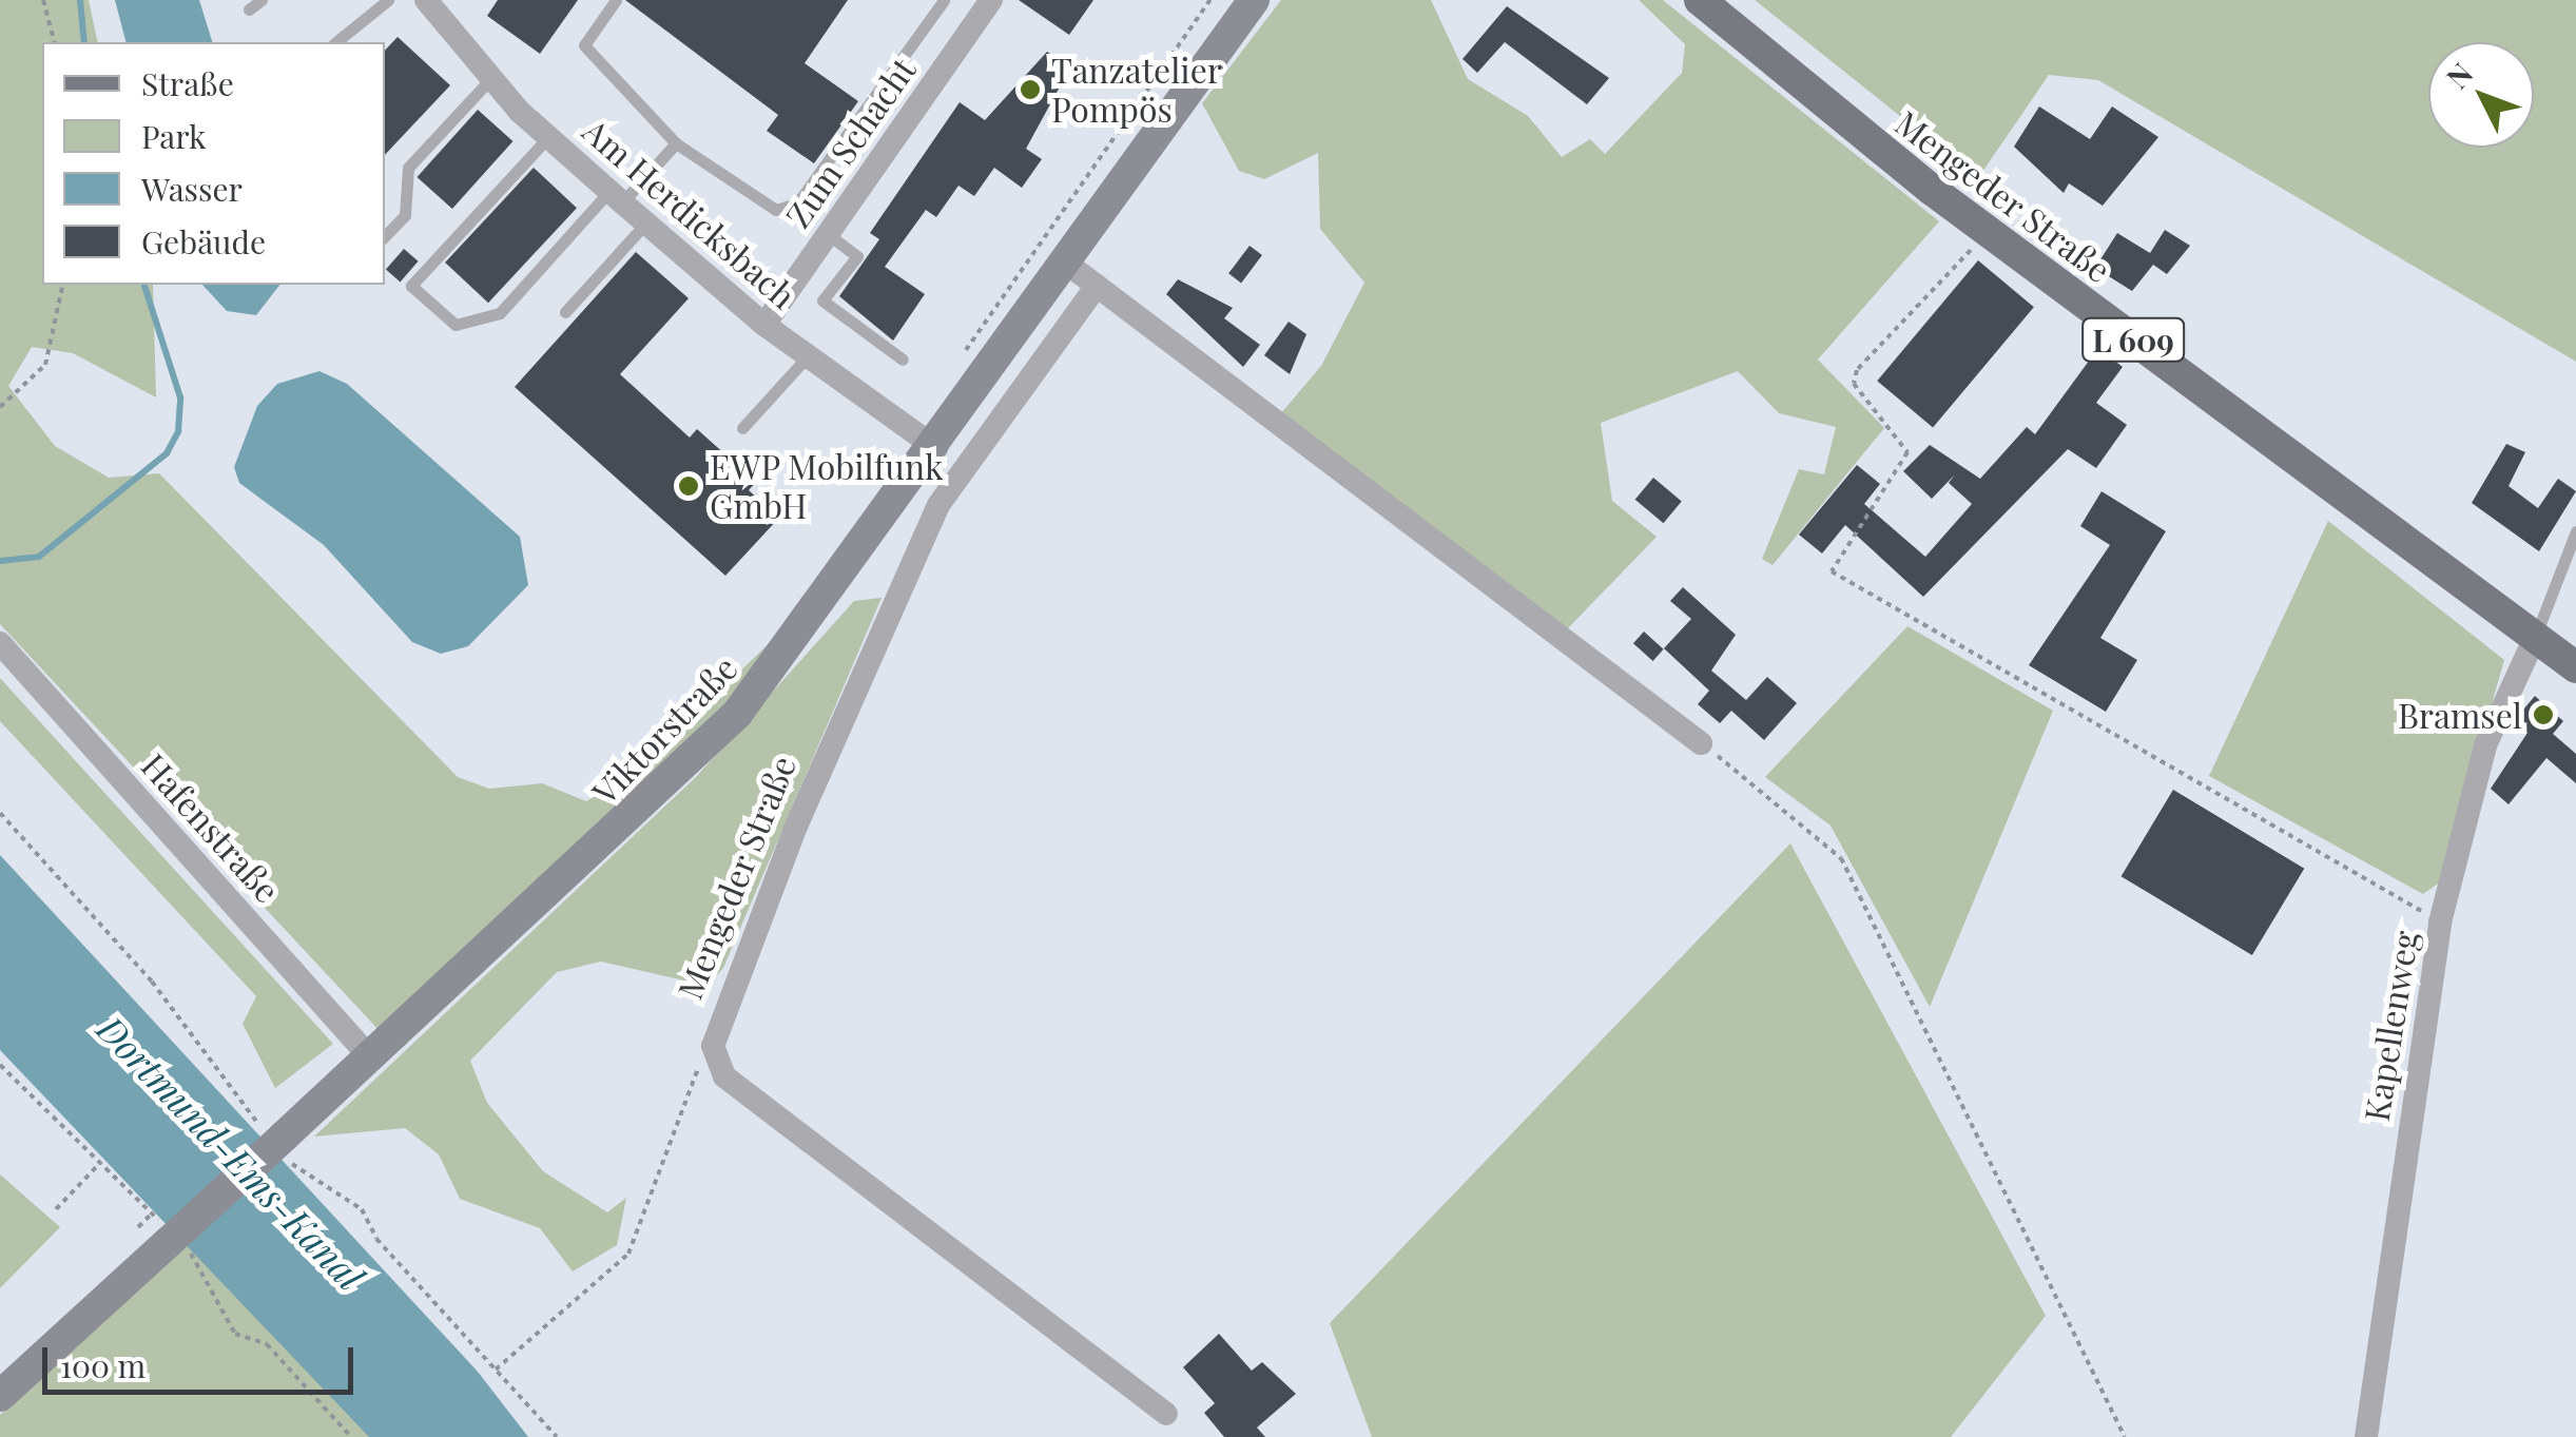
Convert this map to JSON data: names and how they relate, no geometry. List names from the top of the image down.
{
  "streets": {
    "main road": ["Mengeder Straße", "L 609", "Viktorstraße"],
    "street": [
      "Zum Schacht",
      "Am Herdicksbach",
      "Hafenstraße",
      "Kapellenweg"
    ]
  },
  "crossings": [
    ["Zum Schacht", "Am Herdicksbach"],
    ["Mengeder Straße", "Kapellenweg"],
    ["Am Herdicksbach", "Viktorstraße"],
    ["Viktorstraße", "Hafenstraße"]
  ],
  "water": ["Dortmund-Ems-Kanal"],
  "places": ["Tanzatelier Pompös", "EWP Mobilfunk GmbH", "Bramsel"],
  "legend": [
    "Straße",
    "Park",
    "Wasser",
    "Gebäude"
  ],
  "scale_bar": "100 m",
  "north": "top left"
}
